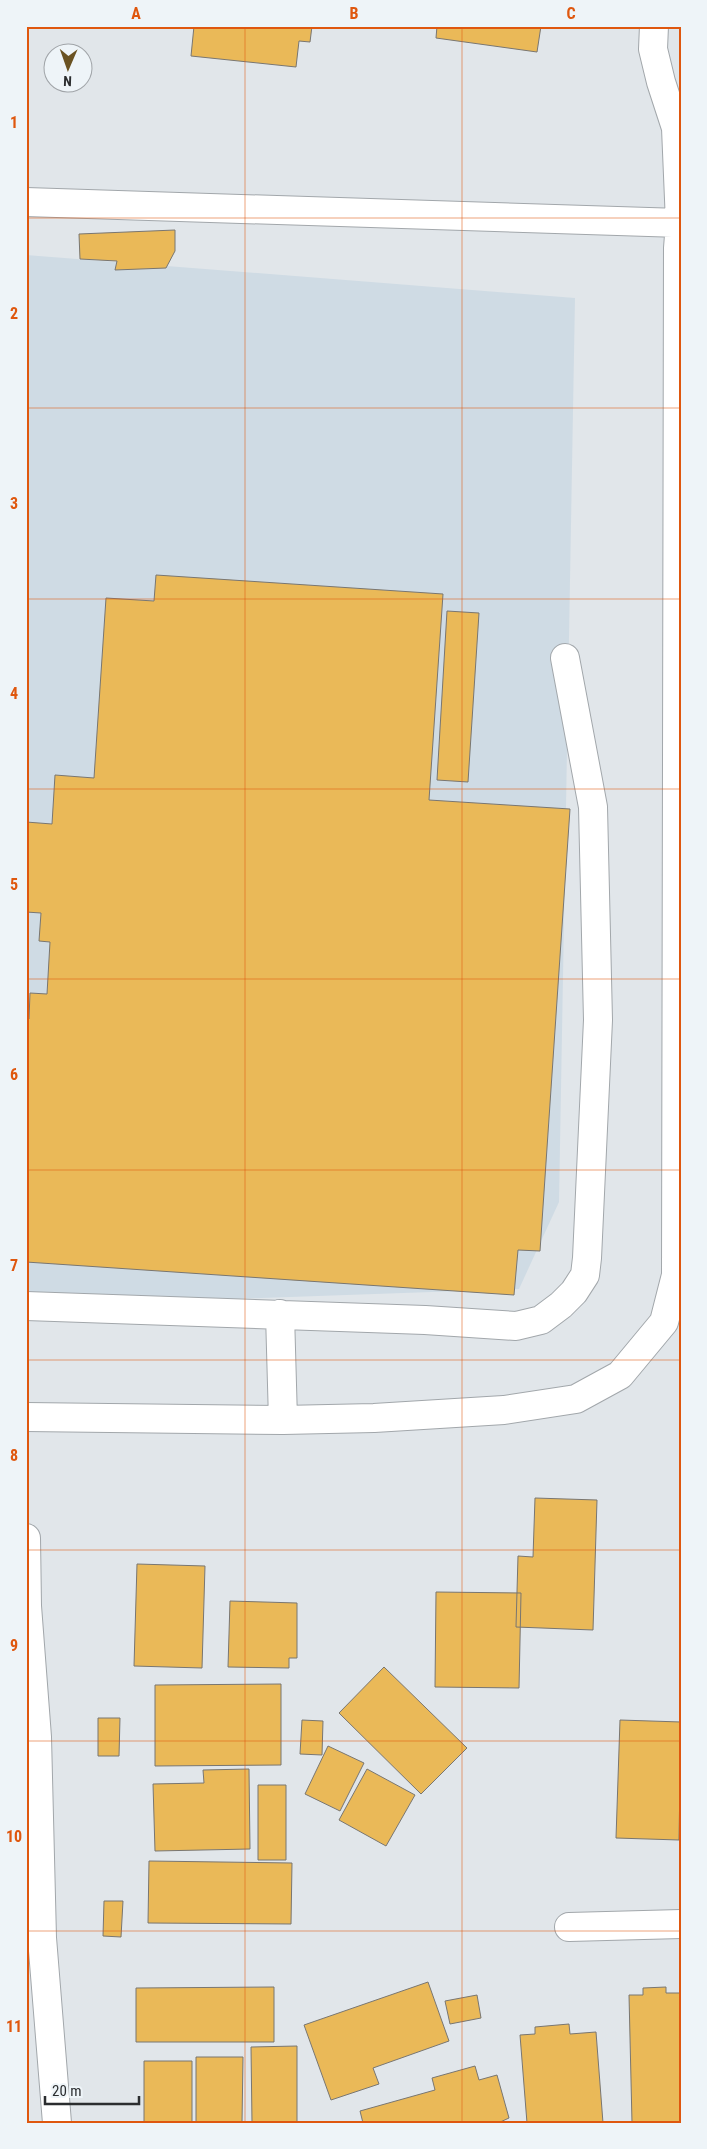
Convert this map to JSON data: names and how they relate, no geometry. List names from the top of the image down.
{
  "scale_bar": "20 m",
  "north": "bottom",
  "grid": {
    "columns": ["A", "B", "C"],
    "rows": [
      "1",
      "2",
      "3",
      "4",
      "5",
      "6",
      "7",
      "8",
      "9",
      "10",
      "11"
    ]
  }
}
